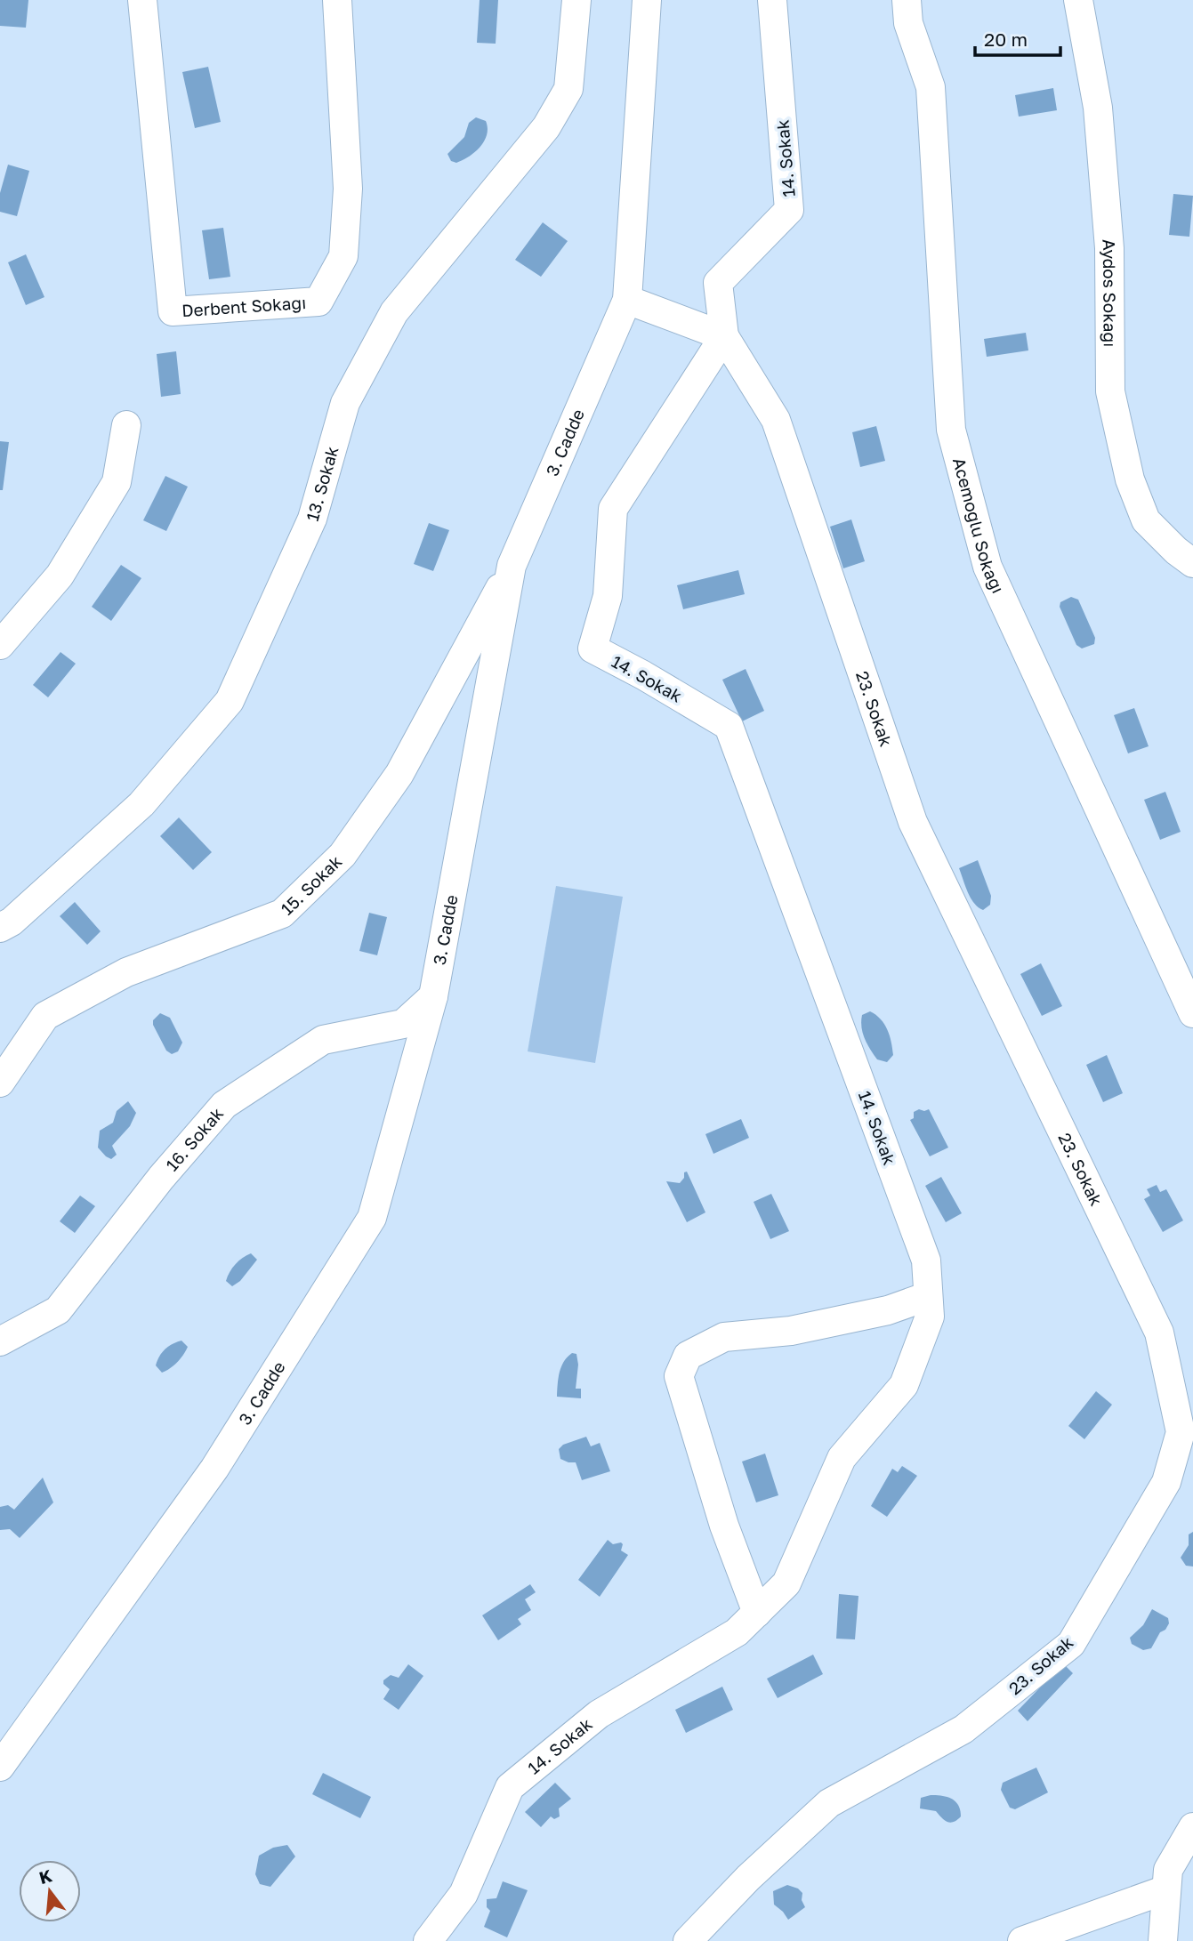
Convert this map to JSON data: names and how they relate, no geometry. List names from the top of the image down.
{
  "streets": {
    "street": [
      "14. Sokak",
      "Aydos Sokağı",
      "Derbent Sokağı",
      "3. Cadde",
      "13. Sokak",
      "Acemoğlu Sokağı",
      "23. Sokak",
      "15. Sokak",
      "16. Sokak"
    ]
  },
  "crossings": [
    ["14. Sokak", "23. Sokak"],
    ["3. Cadde", "15. Sokak"],
    ["3. Cadde", "16. Sokak"]
  ],
  "scale_bar": "20 m",
  "north": "top"
}
